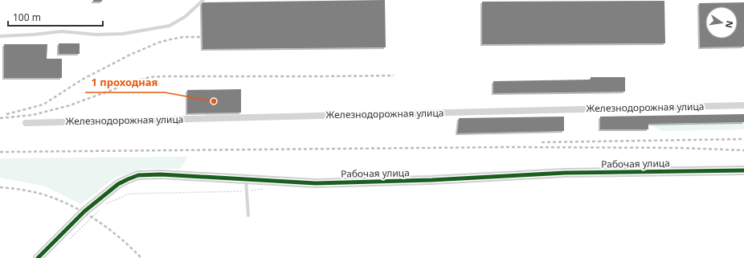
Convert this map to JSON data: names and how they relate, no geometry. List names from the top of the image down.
{
  "streets": {
    "street": ["Железнодорожная улица", "Рабочая улица"]
  },
  "places": ["1 проходная"],
  "scale_bar": "100 m",
  "north": "right"
}
